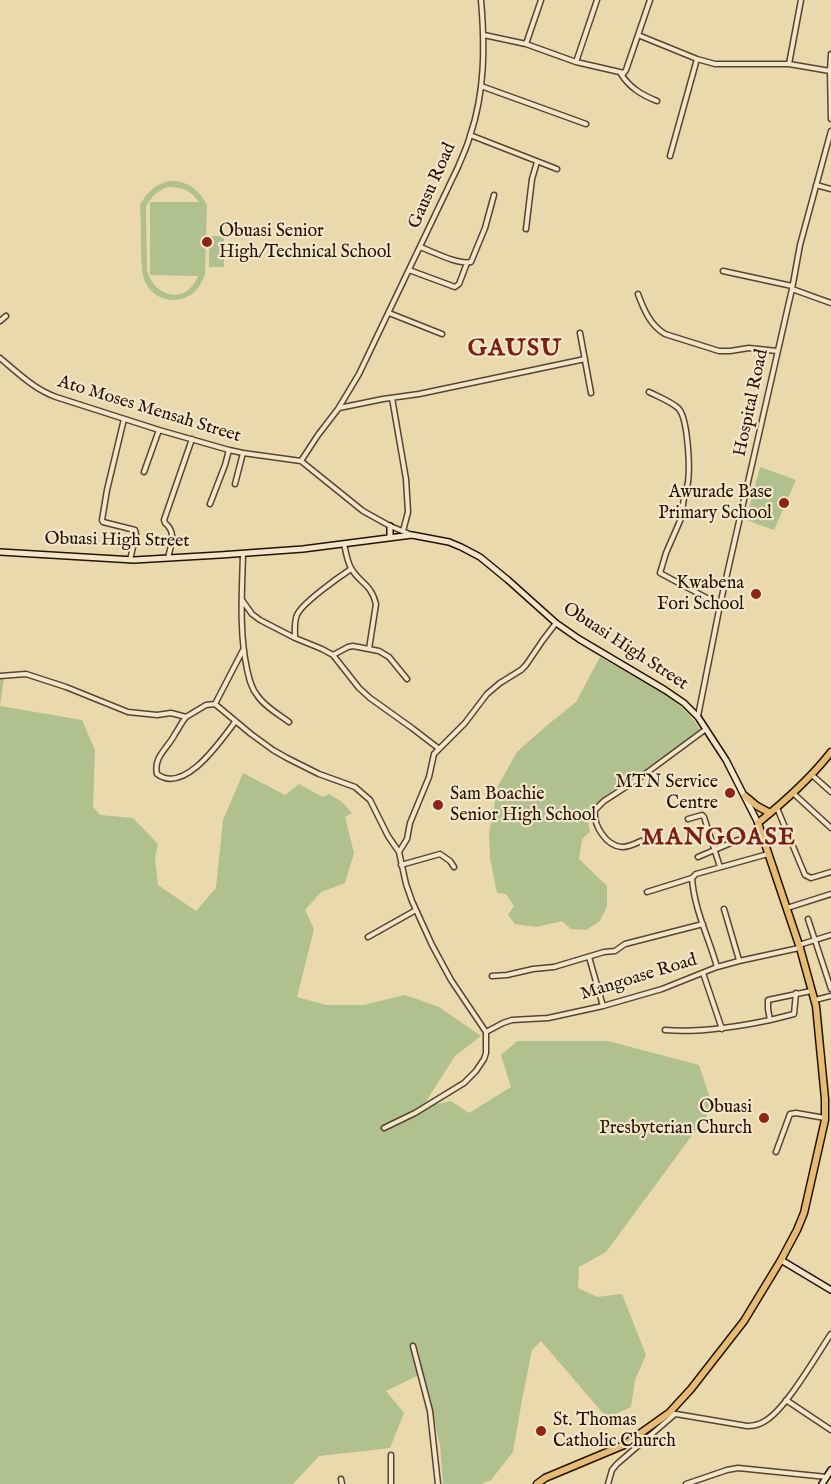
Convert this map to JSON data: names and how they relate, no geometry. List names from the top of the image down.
{
  "streets": {
    "main road": ["Obuasi High Street"],
    "street": [
      "Gausu Road",
      "Hospital Road",
      "Ato Moses Mensah Street",
      "Mangoase Road"
    ]
  },
  "crossings": [
    ["Gausu Road", "Ato Moses Mensah Street"],
    ["Hospital Road", "Obuasi High Street"],
    ["Obuasi High Street", "Mangoase Road"]
  ],
  "districts": ["GAUSU", "MANGOASE"],
  "places": [
    "Obuasi Senior High/Technical School",
    "Awurade Base Primary School",
    "Kwabena Fori School",
    "MTN Service Centre",
    "Sam Boachie Senior High School",
    "Obuasi Presbyterian Church",
    "St. Thomas Catholic Church"
  ]
}
